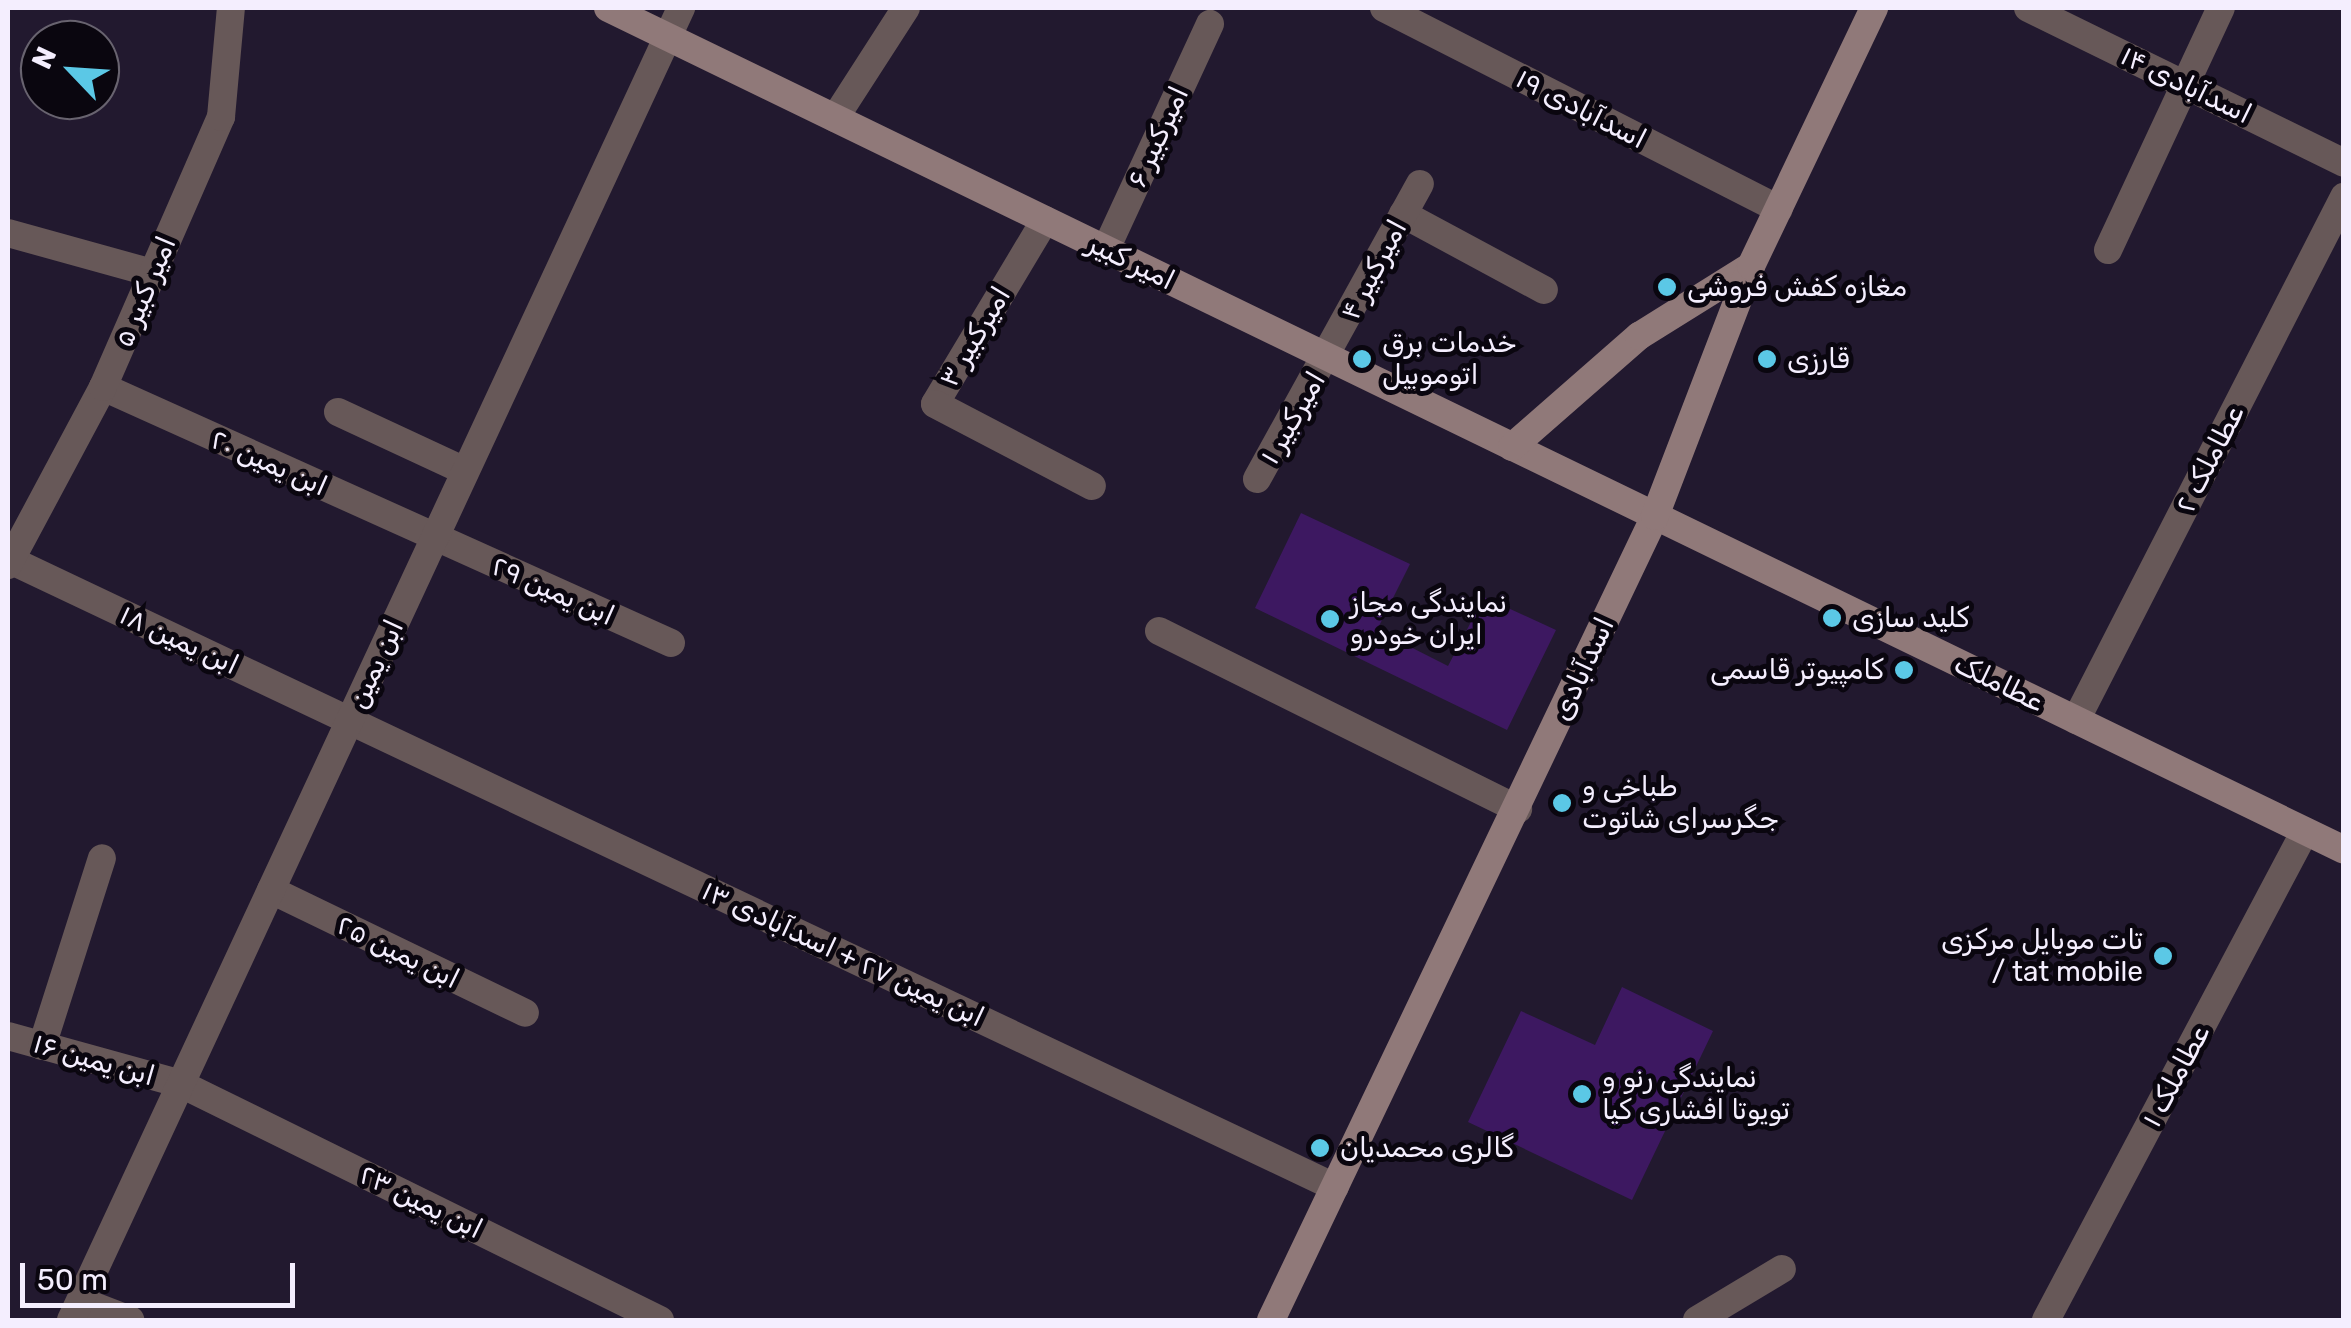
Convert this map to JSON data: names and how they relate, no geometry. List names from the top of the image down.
{
  "streets": {
    "main road": ["امیر کبیر", "اسدآبادی", "عطاملک"],
    "street": [
      "اسدآبادی ۱۴",
      "اسدآبادی ۱۹",
      "امیرکبیر ۶",
      "امیرکبیر ۴",
      "امیر کبیر ۵",
      "امیرکبیر ۳",
      "امیرکبیر ۱",
      "عطاملک ۲",
      "ابن یمین ۲۰",
      "ابن یمین ۲۹",
      "ابن یمین ۱۸",
      "ابن یمین",
      "ابن یمین ۲۵",
      "ابن یمین ۲۷ + اسدآبادی ۱۳",
      "ابن یمین ۱۶",
      "عطاملک ۱",
      "ابن یمین ۲۳"
    ]
  },
  "crossings": [
    ["اسدآبادی ۱۹", "اسدآبادی"],
    ["امیرکبیر ۶", "امیر کبیر"],
    ["امیر کبیر", "امیرکبیر ۴"],
    ["امیر کبیر", "امیرکبیر ۳"],
    ["امیر کبیر", "امیرکبیر ۱"],
    ["امیر کبیر", "ابن یمین"],
    ["امیر کبیر", "اسدآبادی"],
    ["امیر کبیر", "عطاملک"],
    ["امیرکبیر ۴", "امیرکبیر ۱"],
    ["امیر کبیر ۵", "ابن یمین ۲۰"],
    ["امیر کبیر ۵", "ابن یمین ۱۸"],
    ["عطاملک ۲", "عطاملک"],
    ["ابن یمین ۲۰", "ابن یمین ۲۹"],
    ["ابن یمین ۲۰", "ابن یمین"],
    ["ابن یمین ۲۹", "ابن یمین"],
    ["ابن یمین ۱۸", "ابن یمین"],
    ["ابن یمین ۱۸", "ابن یمین ۲۷ + اسدآبادی ۱۳"],
    ["ابن یمین", "ابن یمین ۲۵"],
    ["ابن یمین", "ابن یمین ۲۷ + اسدآبادی ۱۳"],
    ["ابن یمین", "ابن یمین ۱۶"],
    ["ابن یمین", "ابن یمین ۲۳"],
    ["اسدآبادی", "عطاملک"],
    ["اسدآبادی", "ابن یمین ۲۷ + اسدآبادی ۱۳"],
    ["عطاملک", "عطاملک ۱"],
    ["ابن یمین ۱۶", "ابن یمین ۲۳"]
  ],
  "places": [
    "مغازه کفش فروشی",
    "خدمات برق اتوموبیل",
    "قارزی",
    "کلید سازی",
    "نمایندگی مجاز ایران خودرو",
    "کامپیوتر قاسمی",
    "طباخی و جگرسرای شاتوت",
    "تات موبایل مرکزی / tat mobile",
    "نمایندگی رنو و تویوتا افشاری کیا",
    "گالری محمدیان"
  ],
  "scale_bar": "50 m",
  "north": "top left"
}
